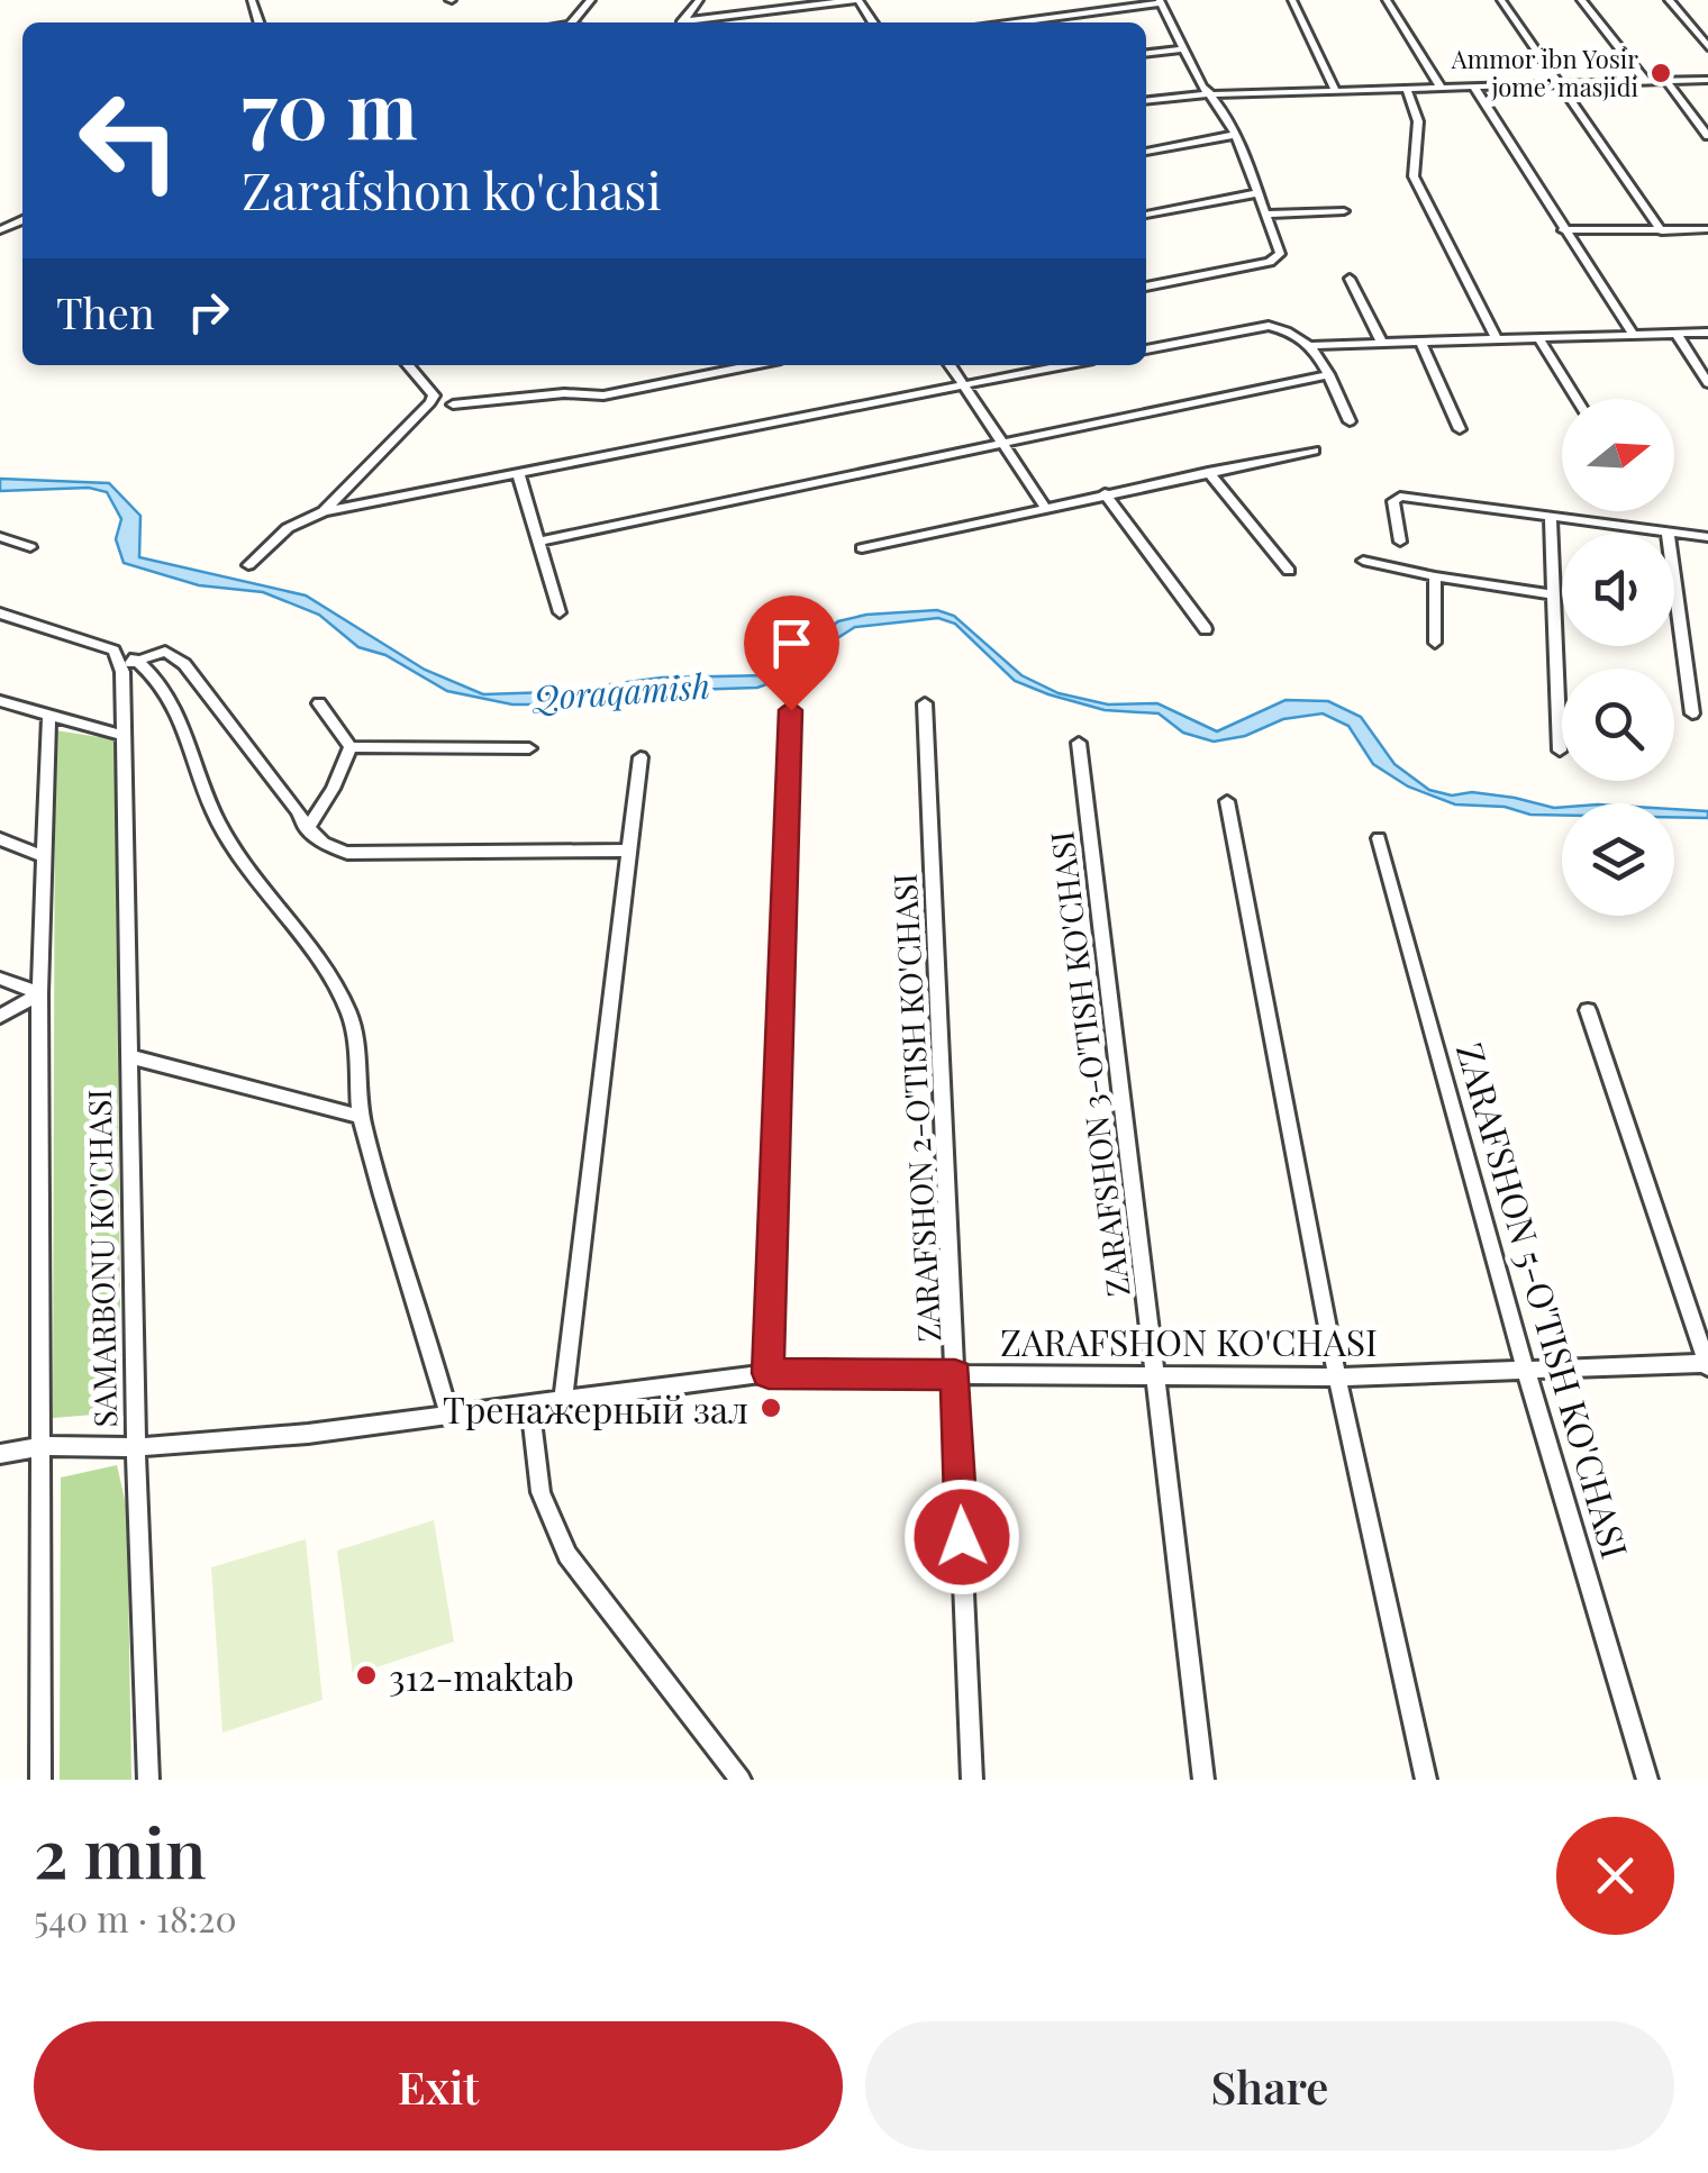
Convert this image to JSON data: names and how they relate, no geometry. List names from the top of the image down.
{
  "streets": {
    "street": [
      "ZARAFSHON 3-O'TISH KO'CHASI",
      "ZARAFSHON 2-O'TISH KO'CHASI",
      "SAMARBONU KO'CHASI",
      "ZARAFSHON 5-O'TISH KO'CHASI",
      "ZARAFSHON KO'CHASI"
    ]
  },
  "crossings": [
    ["ZARAFSHON 3-O'TISH KO'CHASI", "ZARAFSHON KO'CHASI"],
    ["ZARAFSHON 2-O'TISH KO'CHASI", "ZARAFSHON KO'CHASI"],
    ["SAMARBONU KO'CHASI", "ZARAFSHON KO'CHASI"],
    ["ZARAFSHON 5-O'TISH KO'CHASI", "ZARAFSHON KO'CHASI"]
  ],
  "water": ["Qoraqamish"],
  "places": ["Ammor ibn Yosir jome’ masjidi", "Тренажерный зал", "312-maktab"],
  "north": "right",
  "page": {
    "turn": ["70 m", "Zarafshon ko'chasi"],
    "then": "Then",
    "heading": ["2 min", "540 m · 18:20"],
    "buttons": ["Exit", "Share"]
  }
}
